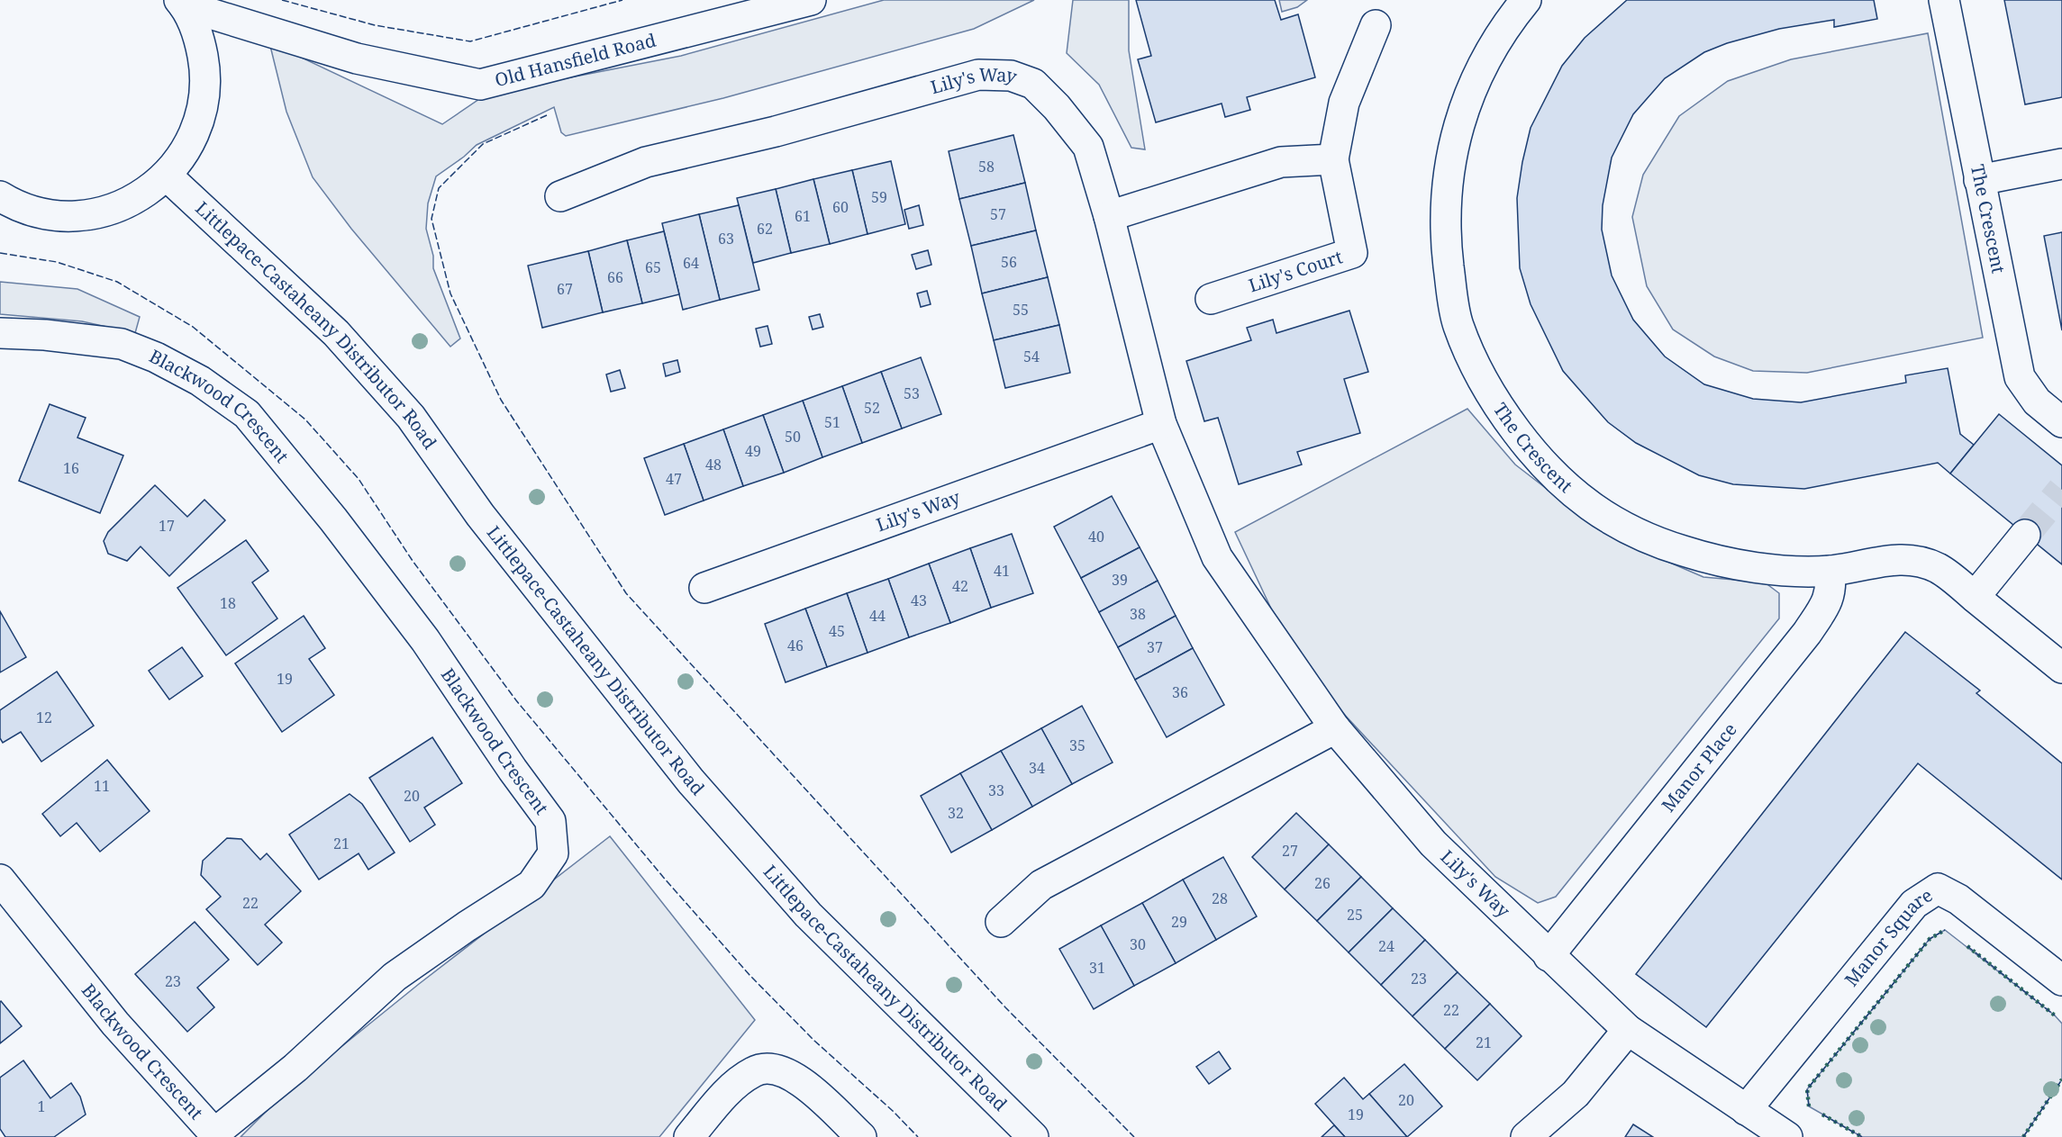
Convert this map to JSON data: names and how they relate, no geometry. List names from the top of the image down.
{
  "streets": {
    "street": [
      "Old Hansfield Road",
      "Lily's Way",
      "The Crescent",
      "Lily's Court",
      "Littlepace-Castaheany Distributor Road",
      "Blackwood Crescent",
      "Manor Place",
      "Manor Square"
    ]
  },
  "crossings": [
    ["Lily's Way", "Manor Place"],
    ["Lily's Way", "Manor Square"],
    ["The Crescent", "Manor Place"]
  ],
  "house_numbers": [
    "58",
    "59",
    "60",
    "57",
    "61",
    "62",
    "63",
    "56",
    "64",
    "65",
    "66",
    "67",
    "55",
    "54",
    "53",
    "52",
    "51",
    "50",
    "49",
    "48",
    "16",
    "47",
    "17",
    "40",
    "41",
    "39",
    "42",
    "43",
    "18",
    "38",
    "44",
    "45",
    "46",
    "37",
    "19",
    "36",
    "12",
    "35",
    "34",
    "11",
    "33",
    "20",
    "32",
    "21",
    "27",
    "26",
    "28",
    "22",
    "25",
    "29",
    "30",
    "24",
    "31",
    "23",
    "23",
    "22",
    "21",
    "20",
    "1",
    "19"
  ]
}
